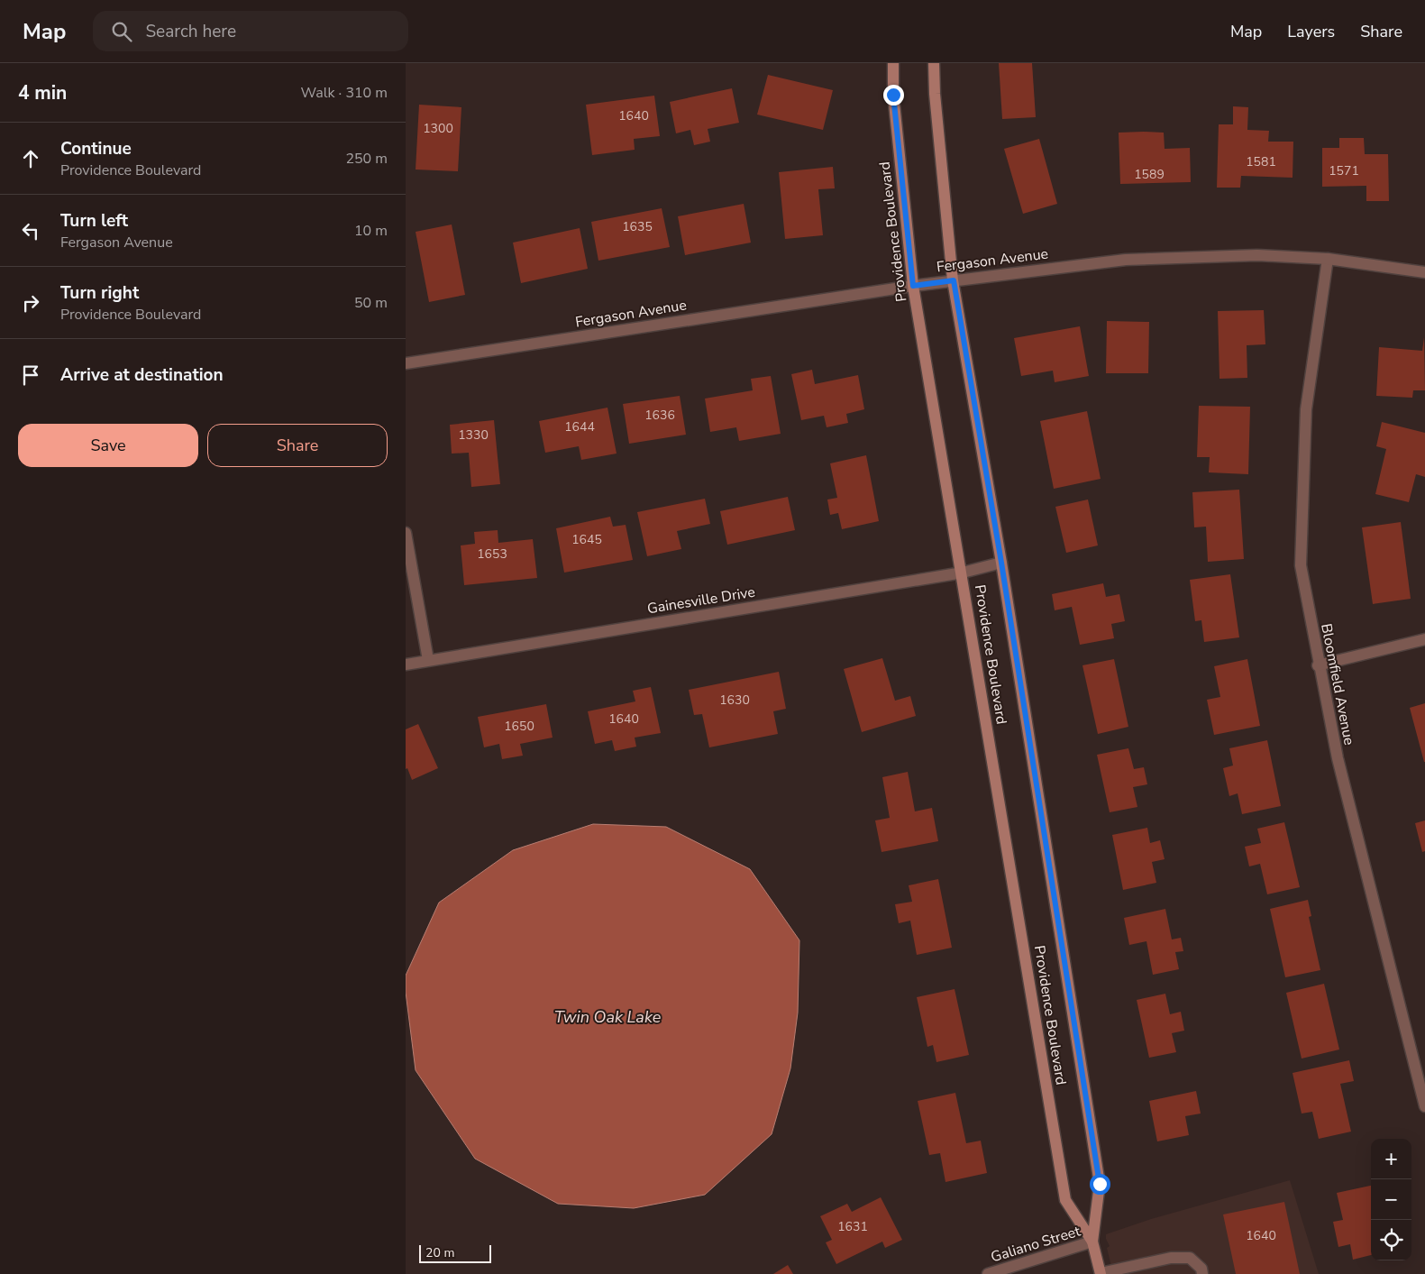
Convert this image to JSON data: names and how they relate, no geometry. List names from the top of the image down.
{
  "streets": {
    "main road": ["Providence Boulevard"],
    "street": [
      "Fergason Avenue",
      "Gainesville Drive",
      "Bloomfield Avenue",
      "Galiano Street"
    ]
  },
  "crossings": [
    ["Providence Boulevard", "Fergason Avenue"],
    ["Providence Boulevard", "Gainesville Drive"],
    ["Providence Boulevard", "Galiano Street"],
    ["Fergason Avenue", "Bloomfield Avenue"]
  ],
  "water": ["Twin Oak Lake"],
  "house_numbers": [
    "1640",
    "1300",
    "1581",
    "1571",
    "1589",
    "1635",
    "1636",
    "1644",
    "1330",
    "1645",
    "1653",
    "1630",
    "1640",
    "1650",
    "1631",
    "1640"
  ],
  "scale_bar": "20 m",
  "page": {
    "header": "Map",
    "search": "Search here",
    "nav": ["Map", "Layers", "Share"],
    "heading": ["4 min", "Walk · 310 m"],
    "list": [
      ["Continue", "Providence Boulevard", "250 m"],
      ["Turn left", "Fergason Avenue", "10 m"],
      ["Turn right", "Providence Boulevard", "50 m"],
      "Arrive at destination"
    ],
    "buttons": ["Save", "Share"],
    "map_buttons": ["+", "−"],
    "scale": "20 m"
  }
}
